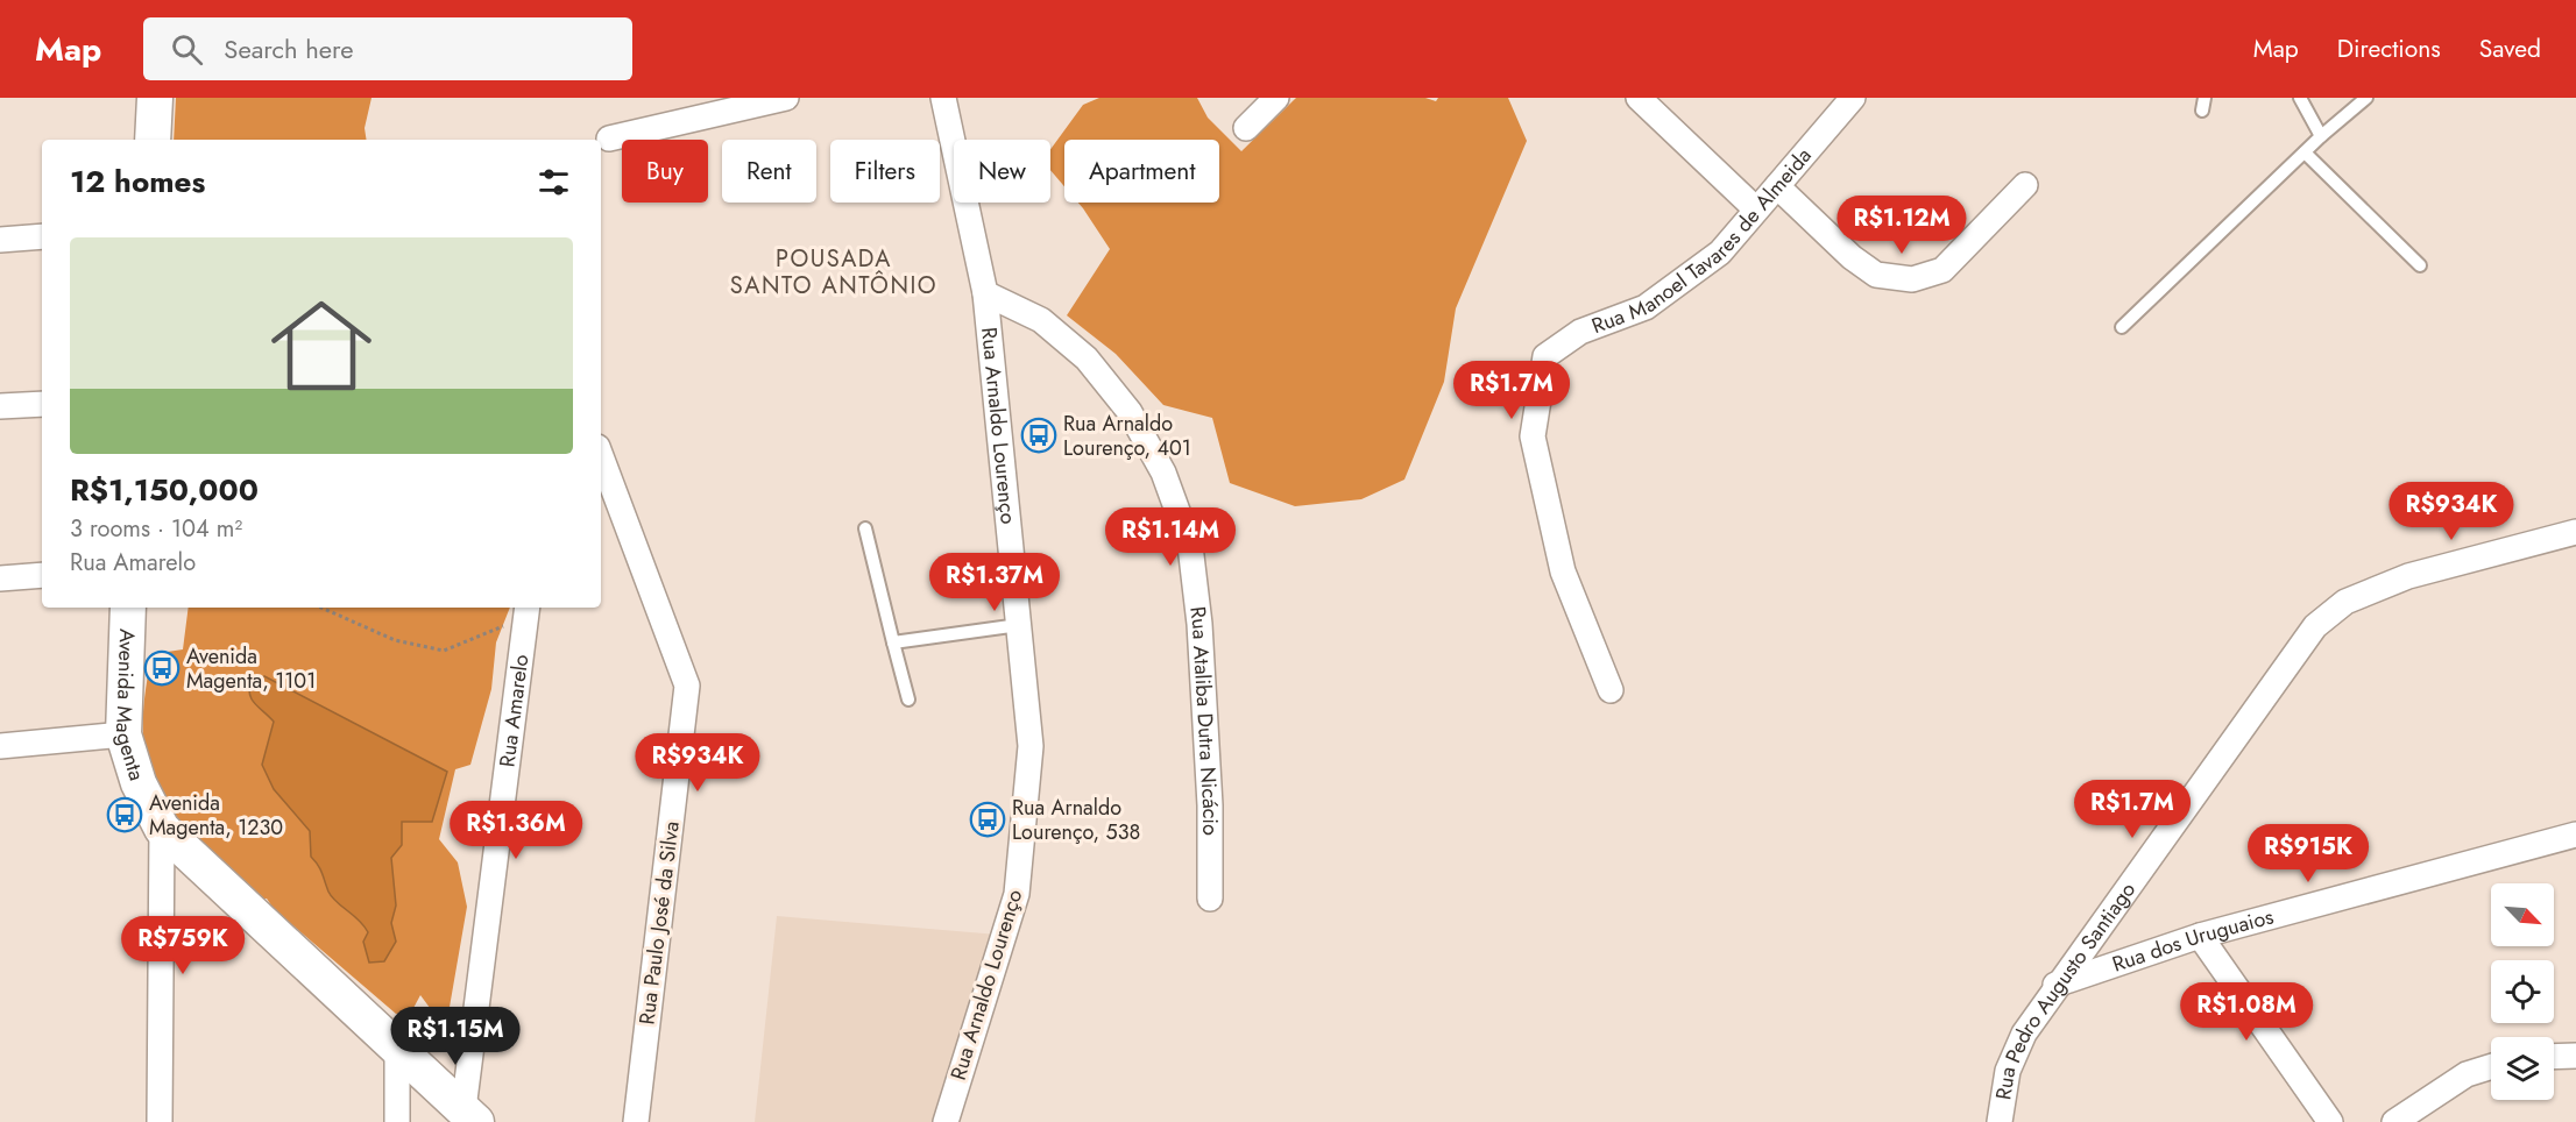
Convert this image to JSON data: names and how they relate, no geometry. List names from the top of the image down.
{
  "streets": {
    "street": [
      "Rua Manoel Tavares de Almeida",
      "Rua Arnaldo Lourenço",
      "Avenida Magenta",
      "Rua Amarelo",
      "Rua Ataliba Dutra Nicácio",
      "Rua Paulo José da Silva",
      "Rua dos Uruguaios",
      "Rua Pedro Augusto Santiago"
    ]
  },
  "crossings": [
    ["Rua Arnaldo Lourenço", "Rua Ataliba Dutra Nicácio"],
    ["Avenida Magenta", "Rua Amarelo"],
    ["Rua dos Uruguaios", "Rua Pedro Augusto Santiago"]
  ],
  "districts": ["POUSADA SANTO ANTÔNIO"],
  "places": {
    "bus stop": [
      "Rua Arnaldo Lourenço, 401",
      "Avenida Magenta, 1101",
      "Avenida Magenta, 1230",
      "Rua Arnaldo Lourenço, 538"
    ]
  },
  "north": "bottom right",
  "page": {
    "header": "Map",
    "search": "Search here",
    "nav": ["Map", "Directions", "Saved"],
    "chip": [
      "Buy",
      "Rent",
      "Filters",
      "New",
      "Apartment"
    ],
    "heading": "12 homes",
    "price": [
      "R$1.12M",
      "R$1.7M",
      "R$934K",
      "R$1.14M",
      "R$1.37M",
      "R$934K",
      "R$1.7M",
      "R$1.36M",
      "R$915K",
      "R$759K",
      "R$1.08M",
      "R$1.15M"
    ],
    "list": [
      {
        "name": "R$1,150,000",
        "note": "3 rooms · 104 m² · Rua Amarelo"
      }
    ]
  }
}
